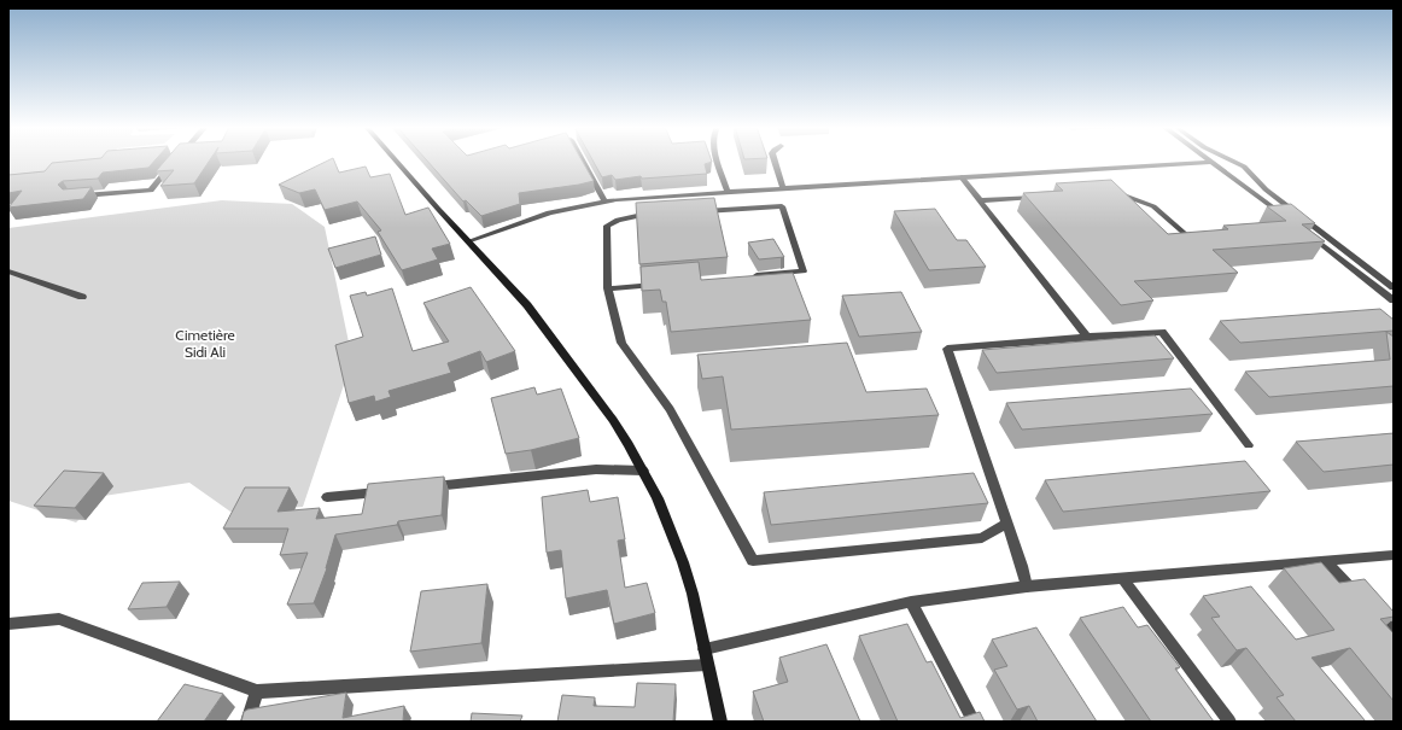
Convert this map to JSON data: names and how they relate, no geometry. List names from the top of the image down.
{
  "parks": ["Cimetière Sidi Ali"]
}
